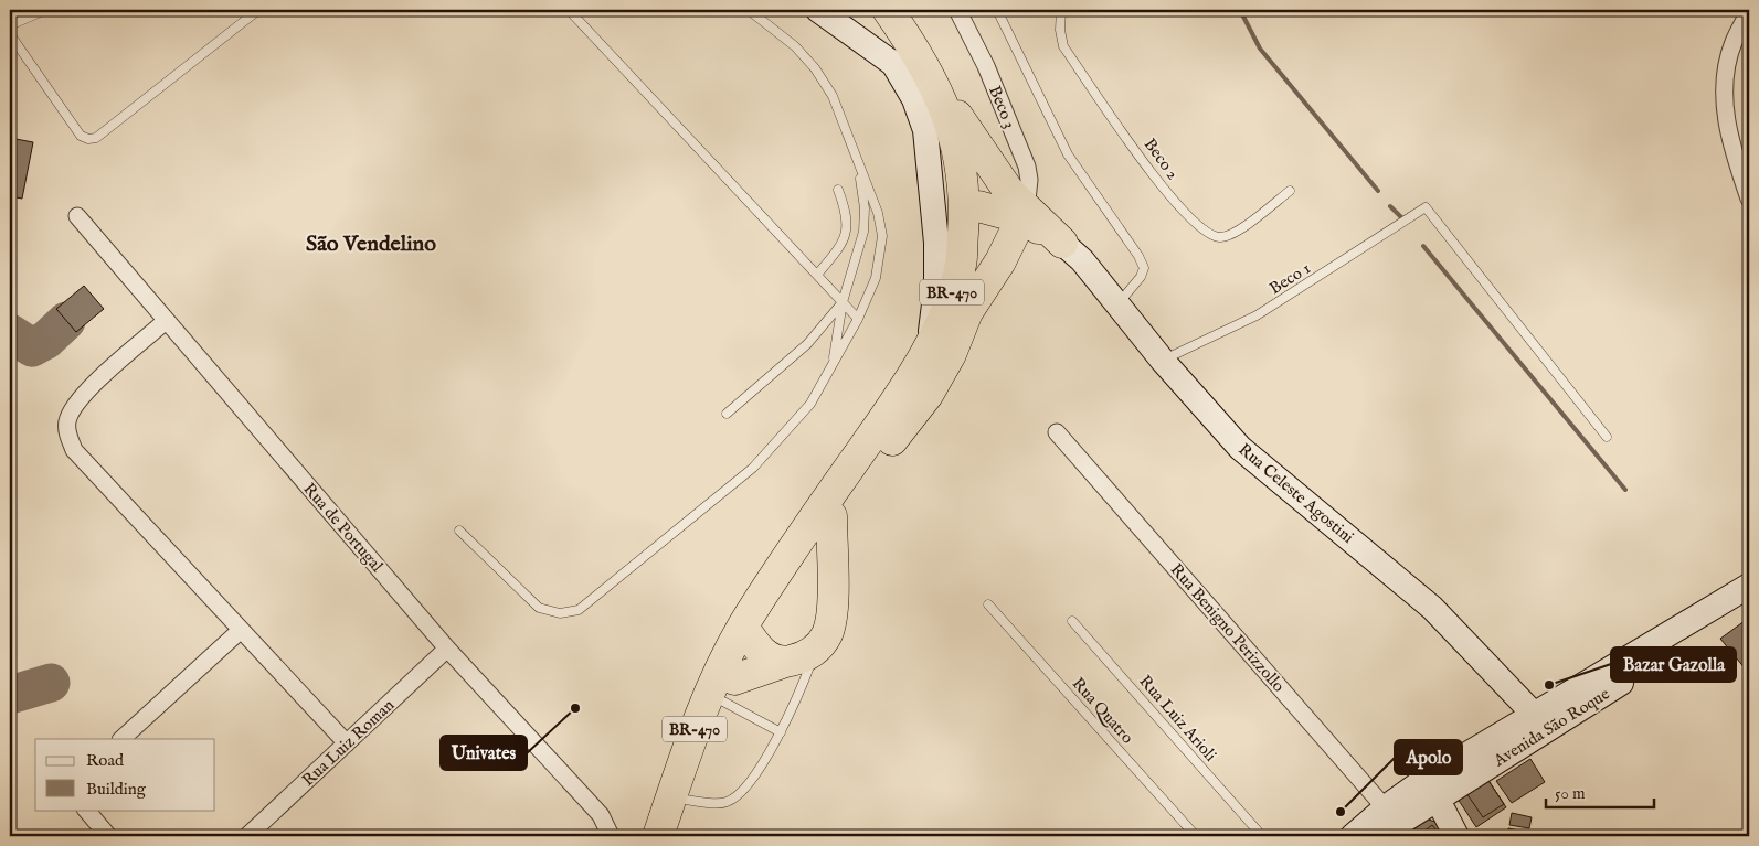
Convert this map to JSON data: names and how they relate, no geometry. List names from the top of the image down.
{
  "streets": {
    "highway": ["BR-470"],
    "street": [
      "Beco 3",
      "Rua Celeste Agostini",
      "Rua de Portugal",
      "Rua Benigno Perizzollo",
      "Avenida São Roque",
      "Rua Luiz Roman"
    ],
    "lane": [
      "Beco 2",
      "Beco 1",
      "Rua Quatro",
      "Rua Luiz Arioli"
    ]
  },
  "crossings": [
    ["Beco 1", "Rua Celeste Agostini"],
    ["Rua Celeste Agostini", "Avenida São Roque"],
    ["Rua de Portugal", "Rua Luiz Roman"],
    ["Rua Benigno Perizzollo", "Avenida São Roque"]
  ],
  "districts": ["São Vendelino"],
  "places": ["Bazar Gazolla", "Univates", "Apolo"],
  "legend": ["Road", "Building"],
  "scale_bar": "50 m"
}
